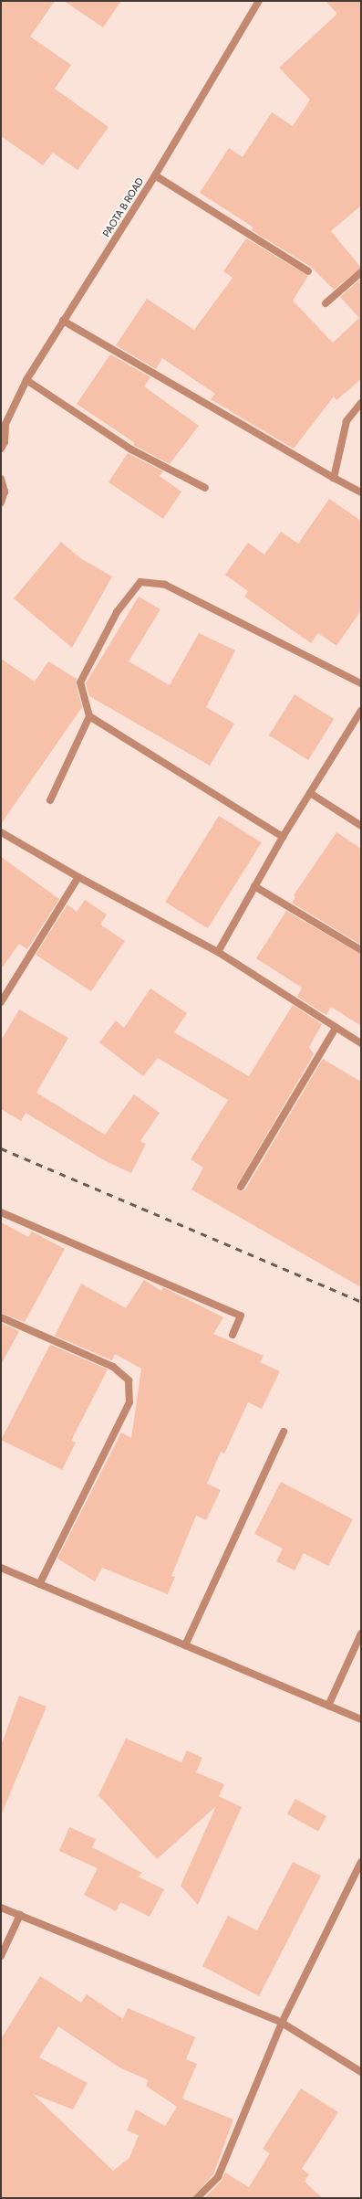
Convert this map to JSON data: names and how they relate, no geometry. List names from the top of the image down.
{
  "streets": {
    "street": ["PAOTA B ROAD"]
  }
}
